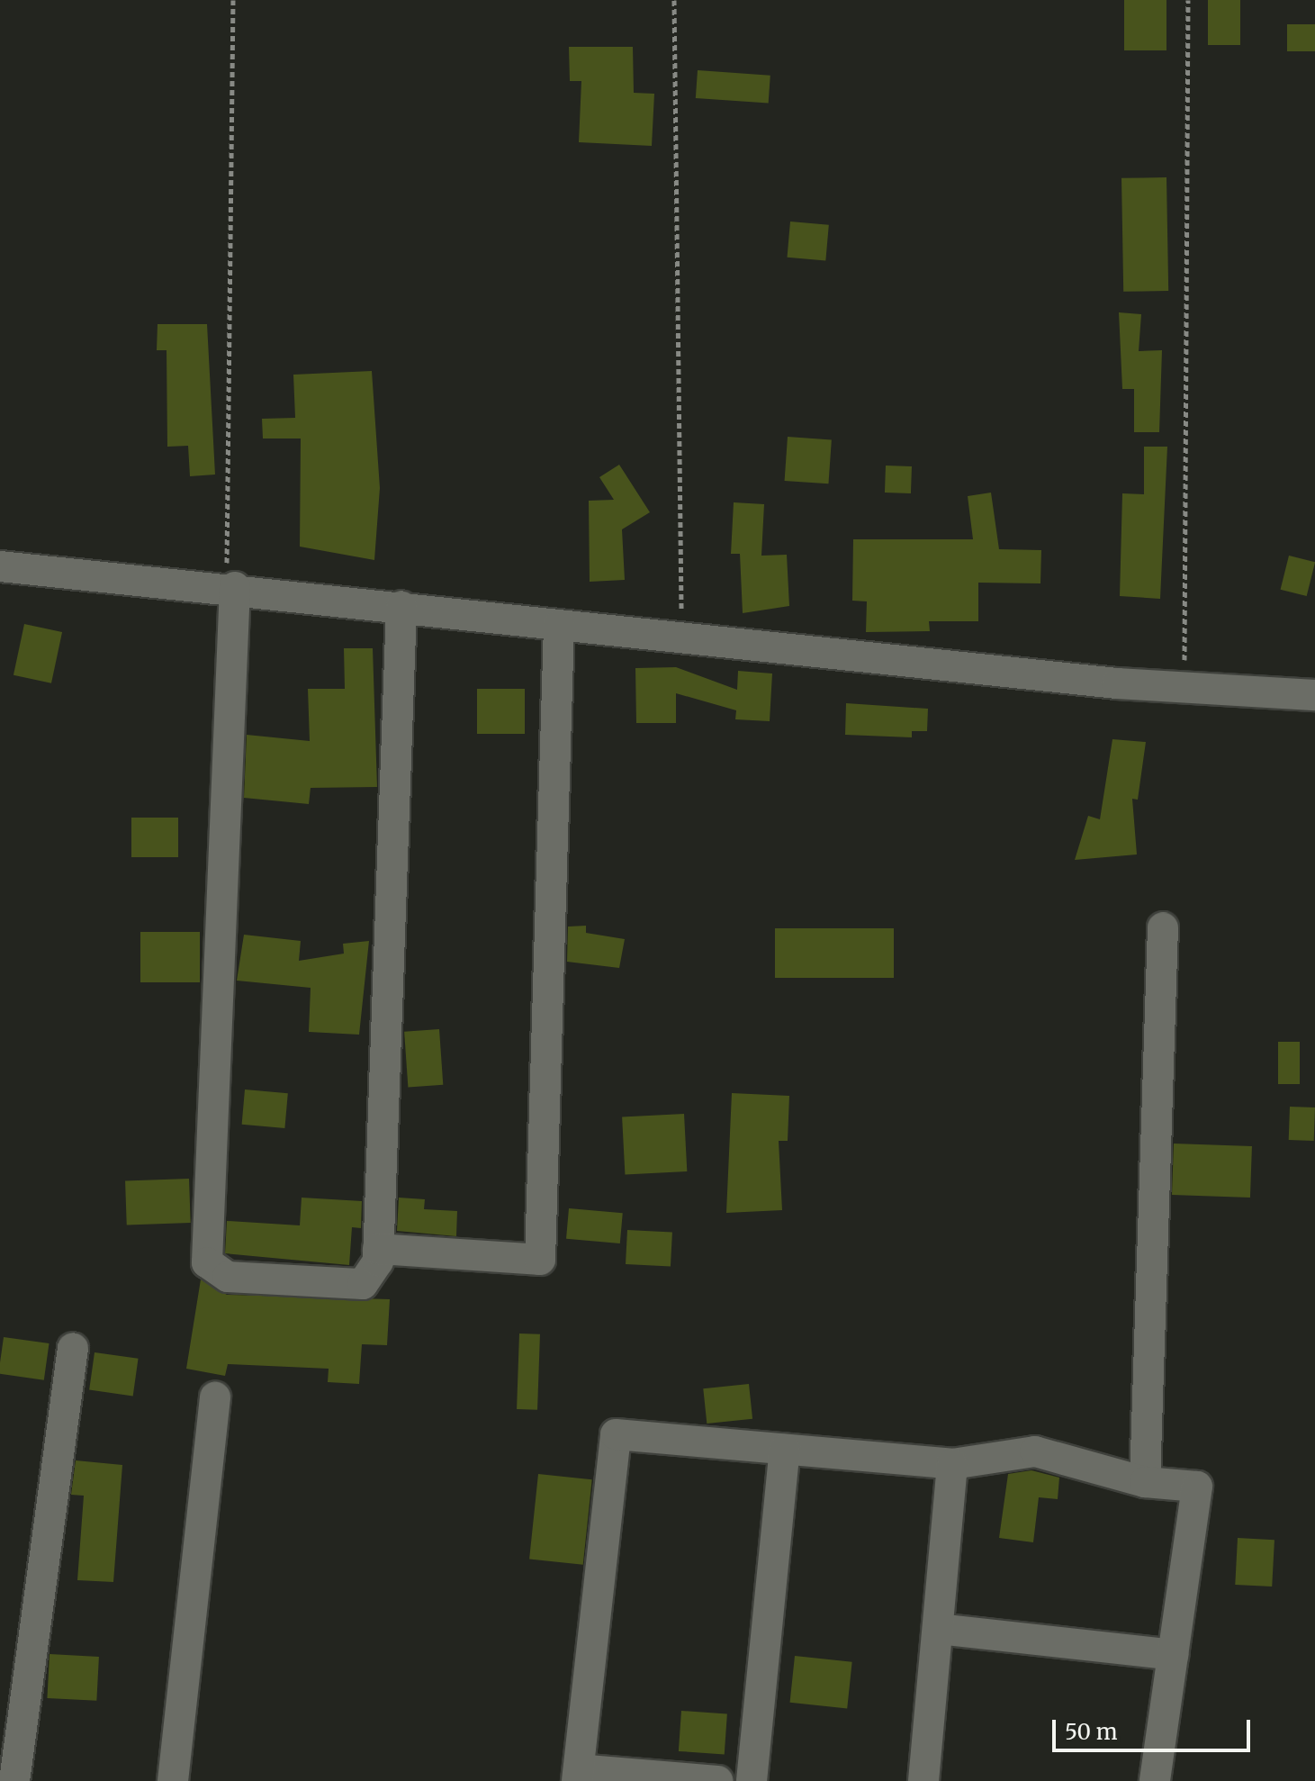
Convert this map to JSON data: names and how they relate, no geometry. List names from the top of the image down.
{
  "scale_bar": "50 m"
}
